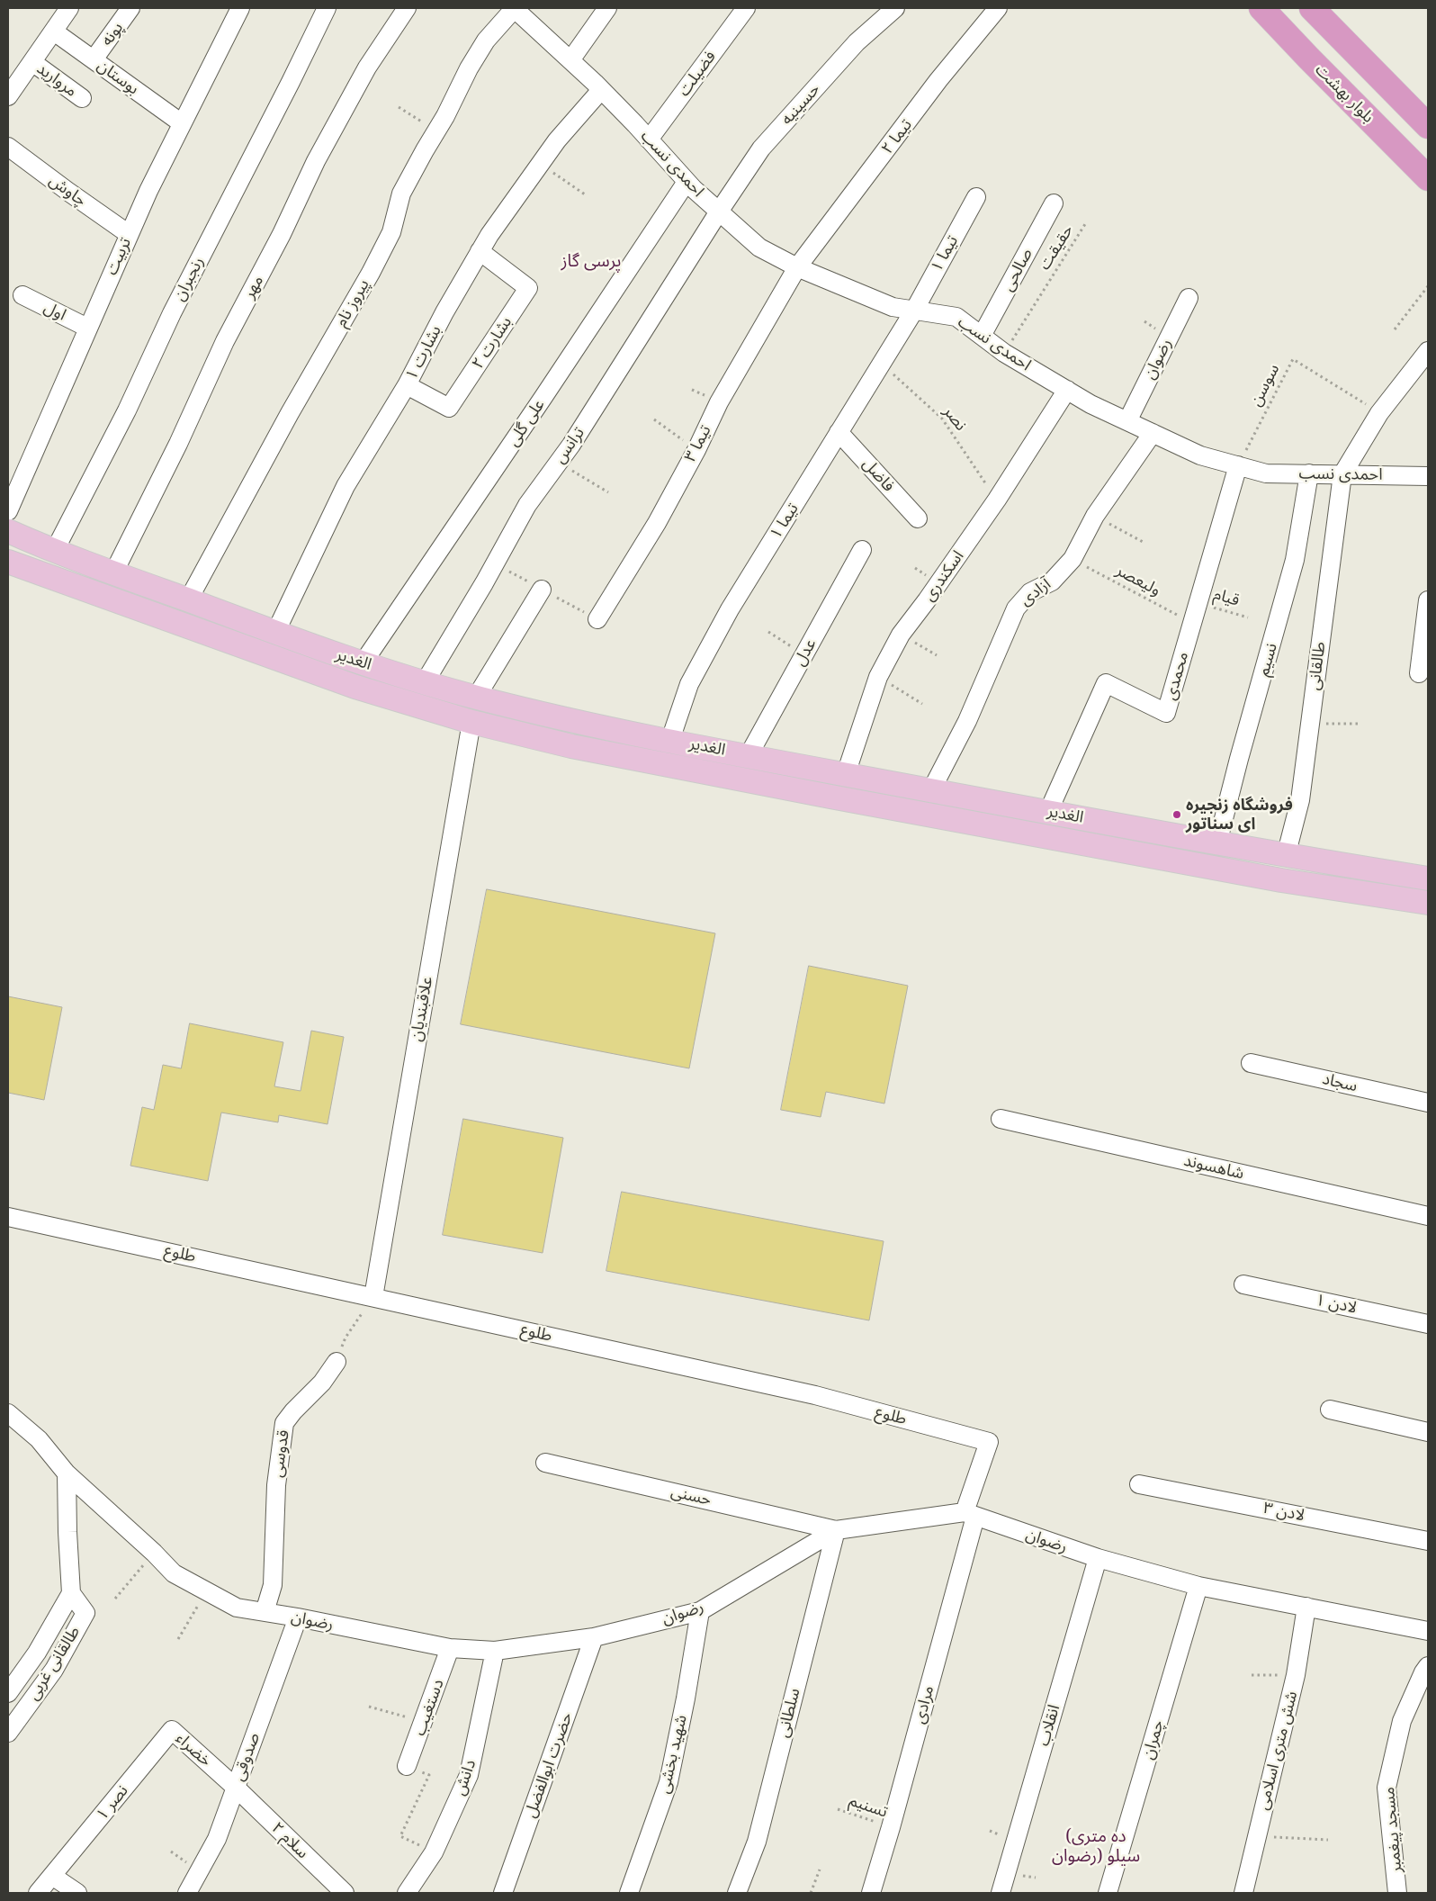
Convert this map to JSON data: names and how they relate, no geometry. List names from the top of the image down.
{
  "streets": {
    "highway": ["بلوار بهشت"],
    "main road": ["الغدیر"],
    "street": [
      "پونه",
      "فضیلت",
      "بوستان",
      "مروارید",
      "حسینیه",
      "تیما ۲",
      "احمدی نسب",
      "چاوش",
      "۱ تیما",
      "تربیت",
      "صالحی",
      "رنجبران",
      "مهر",
      "پیروز نام",
      "اول",
      "بشارت ۲",
      "بشارت ۱",
      "رضوان",
      "علی گلی",
      "تیما ۳",
      "ترانس",
      "فاضل",
      "تیما ۱",
      "اسکندری",
      "آزادی",
      "عدل",
      "نسیم",
      "طالقانی",
      "محمدی",
      "علاقبندیان",
      "سجاد",
      "شاهسوند",
      "طلوع",
      "لادن ۱",
      "قدوسی",
      "حسنی",
      "لادن ۳",
      "طالقانی غربی",
      "مرادی",
      "دستغیب",
      "سلطانی",
      "انقلاب",
      "چمران",
      "خضراء",
      "شش متری اسلامی",
      "شهید بخشی",
      "صدوقی",
      "حضرت ابوالفضل",
      "دانش",
      "نصر ۱",
      "مسجد پیغمبر",
      "سلام ۲"
    ],
    "path": [
      "حقیقت",
      "سوسن",
      "نصر",
      "ولیعصر",
      "قیام",
      "تسنیم"
    ]
  },
  "crossings": [
    ["پونه", "بوستان"],
    ["فضیلت", "احمدی نسب"],
    ["بوستان", "تربیت"],
    ["حسینیه", "احمدی نسب"],
    ["حسینیه", "ترانس"],
    ["تیما ۲", "احمدی نسب"],
    ["تیما ۲", "تیما ۳"],
    ["احمدی نسب", "حقیقت"],
    ["احمدی نسب", "۱ تیما"],
    ["احمدی نسب", "صالحی"],
    ["احمدی نسب", "پیروز نام"],
    ["احمدی نسب", "بشارت ۱"],
    ["احمدی نسب", "رضوان"],
    ["احمدی نسب", "سوسن"],
    ["احمدی نسب", "علی گلی"],
    ["احمدی نسب", "تیما ۳"],
    ["احمدی نسب", "ترانس"],
    ["احمدی نسب", "تیما ۱"],
    ["احمدی نسب", "اسکندری"],
    ["احمدی نسب", "آزادی"],
    ["احمدی نسب", "نسیم"],
    ["احمدی نسب", "طالقانی"],
    ["احمدی نسب", "محمدی"],
    ["چاوش", "تربیت"],
    ["۱ تیما", "تیما ۱"],
    ["تربیت", "اول"],
    ["رنجبران", "الغدیر"],
    ["مهر", "الغدیر"],
    ["پیروز نام", "الغدیر"],
    ["بشارت ۲", "بشارت ۱"],
    ["بشارت ۱", "الغدیر"],
    ["رضوان", "طلوع"],
    ["رضوان", "قدوسی"],
    ["رضوان", "حسنی"],
    ["رضوان", "مرادی"],
    ["رضوان", "دستغیب"],
    ["رضوان", "سلطانی"],
    ["رضوان", "انقلاب"],
    ["رضوان", "چمران"],
    ["رضوان", "شش متری اسلامی"],
    ["رضوان", "شهید بخشی"],
    ["رضوان", "صدوقی"],
    ["رضوان", "حضرت ابوالفضل"],
    ["رضوان", "دانش"],
    ["سوسن", "محمدی"],
    ["نصر", "تیما ۱"],
    ["نصر", "اسکندری"],
    ["علی گلی", "الغدیر"],
    ["ترانس", "الغدیر"],
    ["فاضل", "تیما ۱"],
    ["تیما ۱", "الغدیر"],
    ["اسکندری", "الغدیر"],
    ["ولیعصر", "آزادی"],
    ["ولیعصر", "محمدی"],
    ["آزادی", "الغدیر"],
    ["قیام", "محمدی"],
    ["عدل", "الغدیر"],
    ["الغدیر", "نسیم"],
    ["الغدیر", "طالقانی"],
    ["الغدیر", "محمدی"],
    ["الغدیر", "علاقبندیان"],
    ["علاقبندیان", "طلوع"],
    ["طلوع", "مرادی"],
    ["حسنی", "سلطانی"],
    ["مرادی", "تسنیم"],
    ["خضراء", "صدوقی"],
    ["خضراء", "نصر ۱"],
    ["خضراء", "سلام ۲"],
    ["صدوقی", "سلام ۲"]
  ],
  "districts": ["پرسی گاز", "(ده متری سیلو (رضوان"],
  "places": ["فروشگاه زنجیره ای سناتور"]
}
